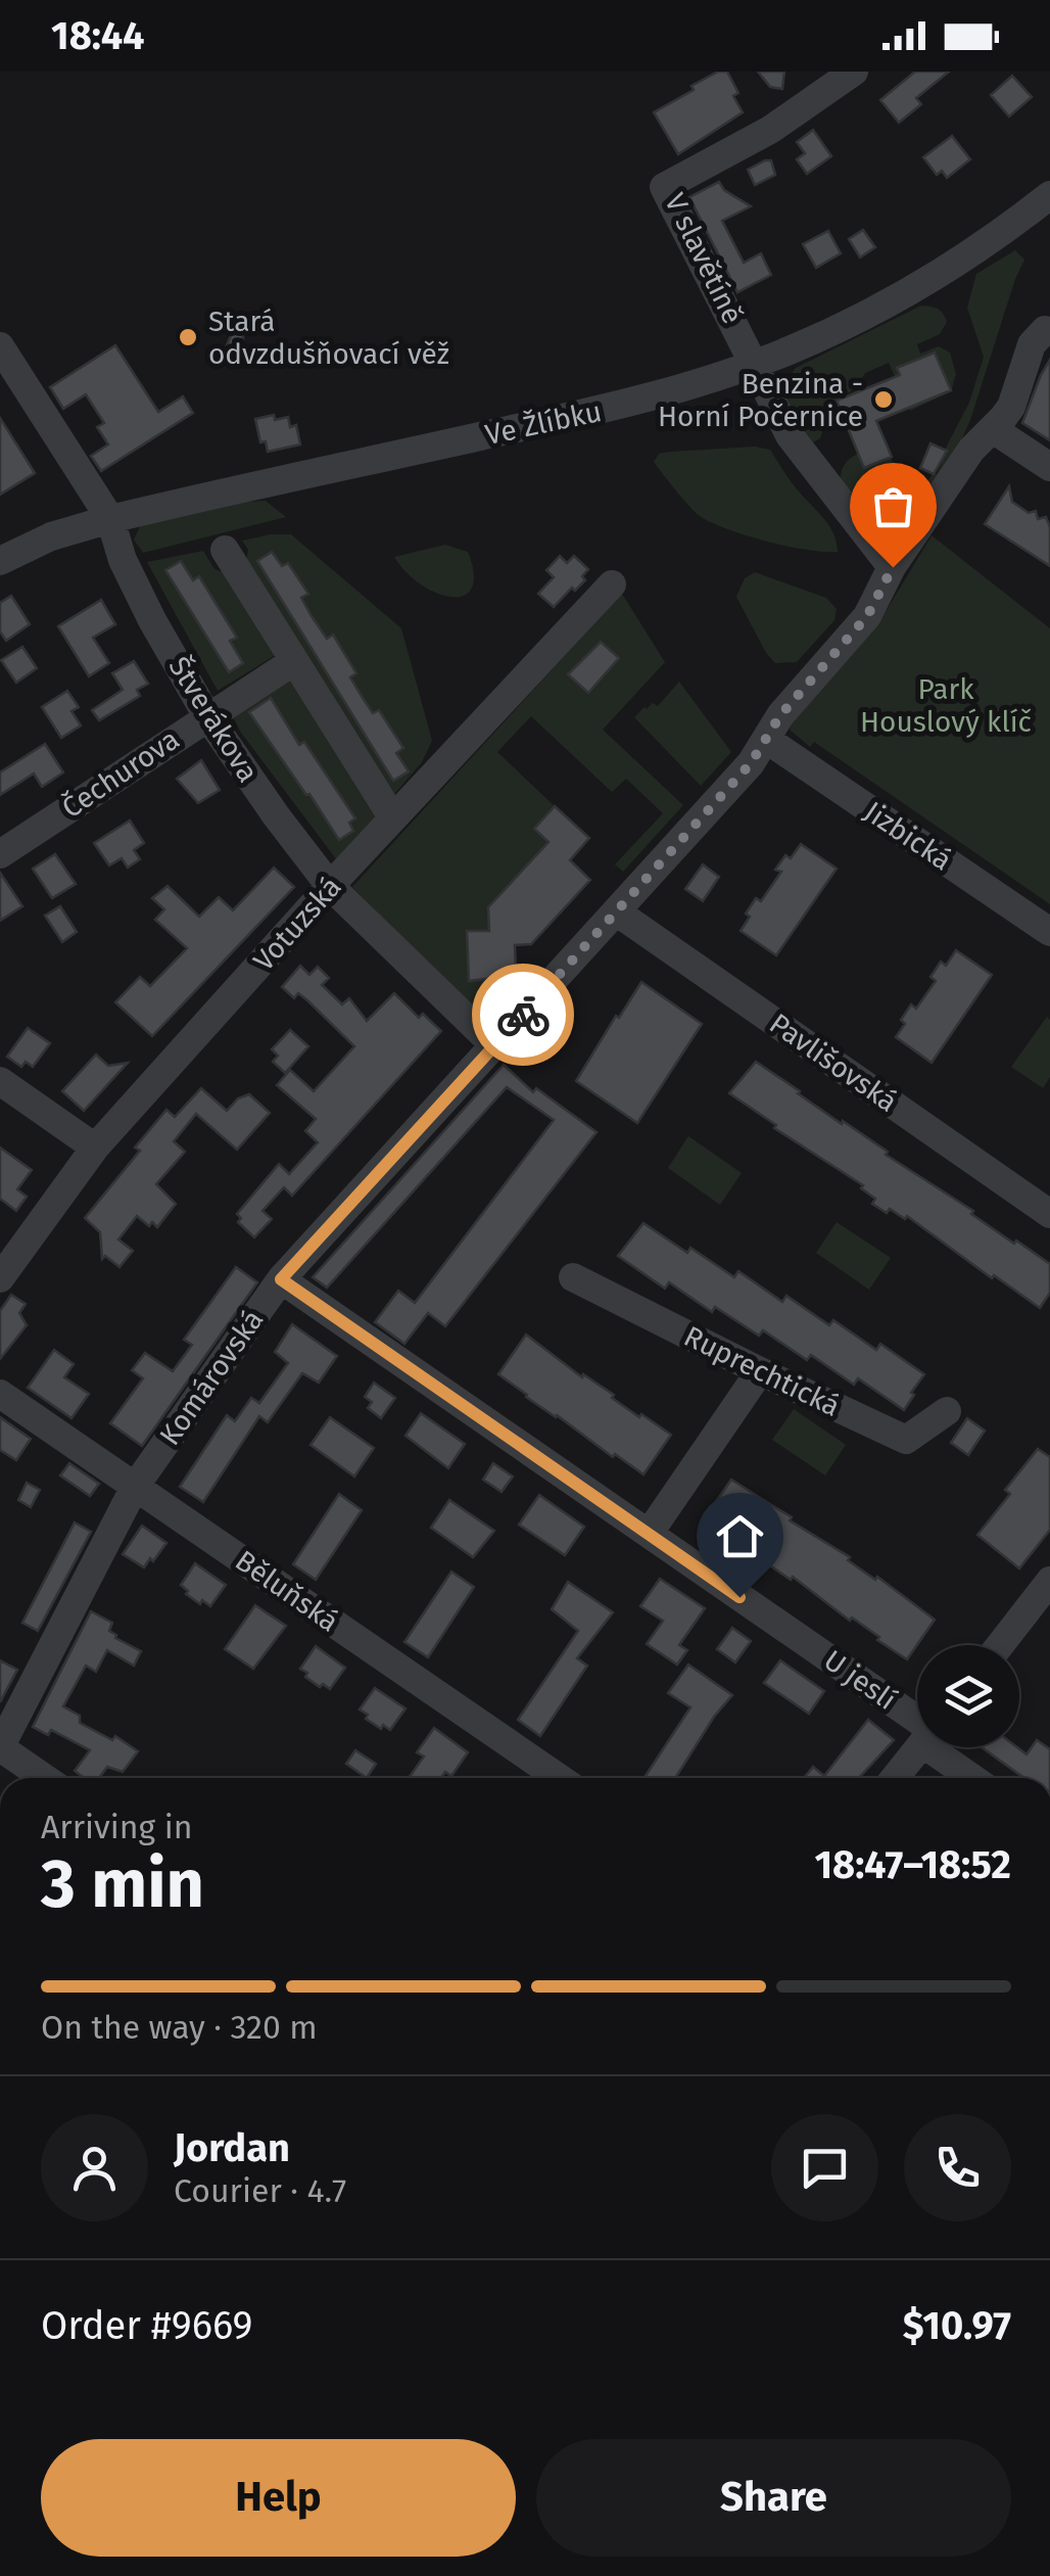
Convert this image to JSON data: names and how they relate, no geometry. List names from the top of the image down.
{
  "streets": {
    "street": [
      "V slavětíně",
      "Ve Žlíbku",
      "Štverákova",
      "Čechurova",
      "Jizbická",
      "Votuzská",
      "Pavlišovská",
      "Ruprechtická",
      "Komárovská",
      "Běluňská",
      "U jeslí"
    ]
  },
  "crossings": [
    ["V slavětíně", "Ve Žlíbku"],
    ["Ve Žlíbku", "Štverákova"],
    ["Štverákova", "Čechurova"],
    ["Štverákova", "Votuzská"],
    ["Štverákova", "Komárovská"],
    ["Jizbická", "Komárovská"],
    ["Pavlišovská", "Komárovská"],
    ["Komárovská", "Běluňská"],
    ["Komárovská", "U jeslí"]
  ],
  "parks": ["Park Houslový klíč"],
  "places": ["Stará odvzdušňovací věž", "Benzina - Horní Počernice"],
  "page": {
    "status": "18:44",
    "heading": ["3 min", "Arriving in", "18:47–18:52"],
    "panel": [
      "Jordan",
      "Courier · 4.7",
      "Order #9669",
      "$10.97"
    ],
    "bar": "On the way · 320 m",
    "buttons": ["Help", "Share"]
  }
}
